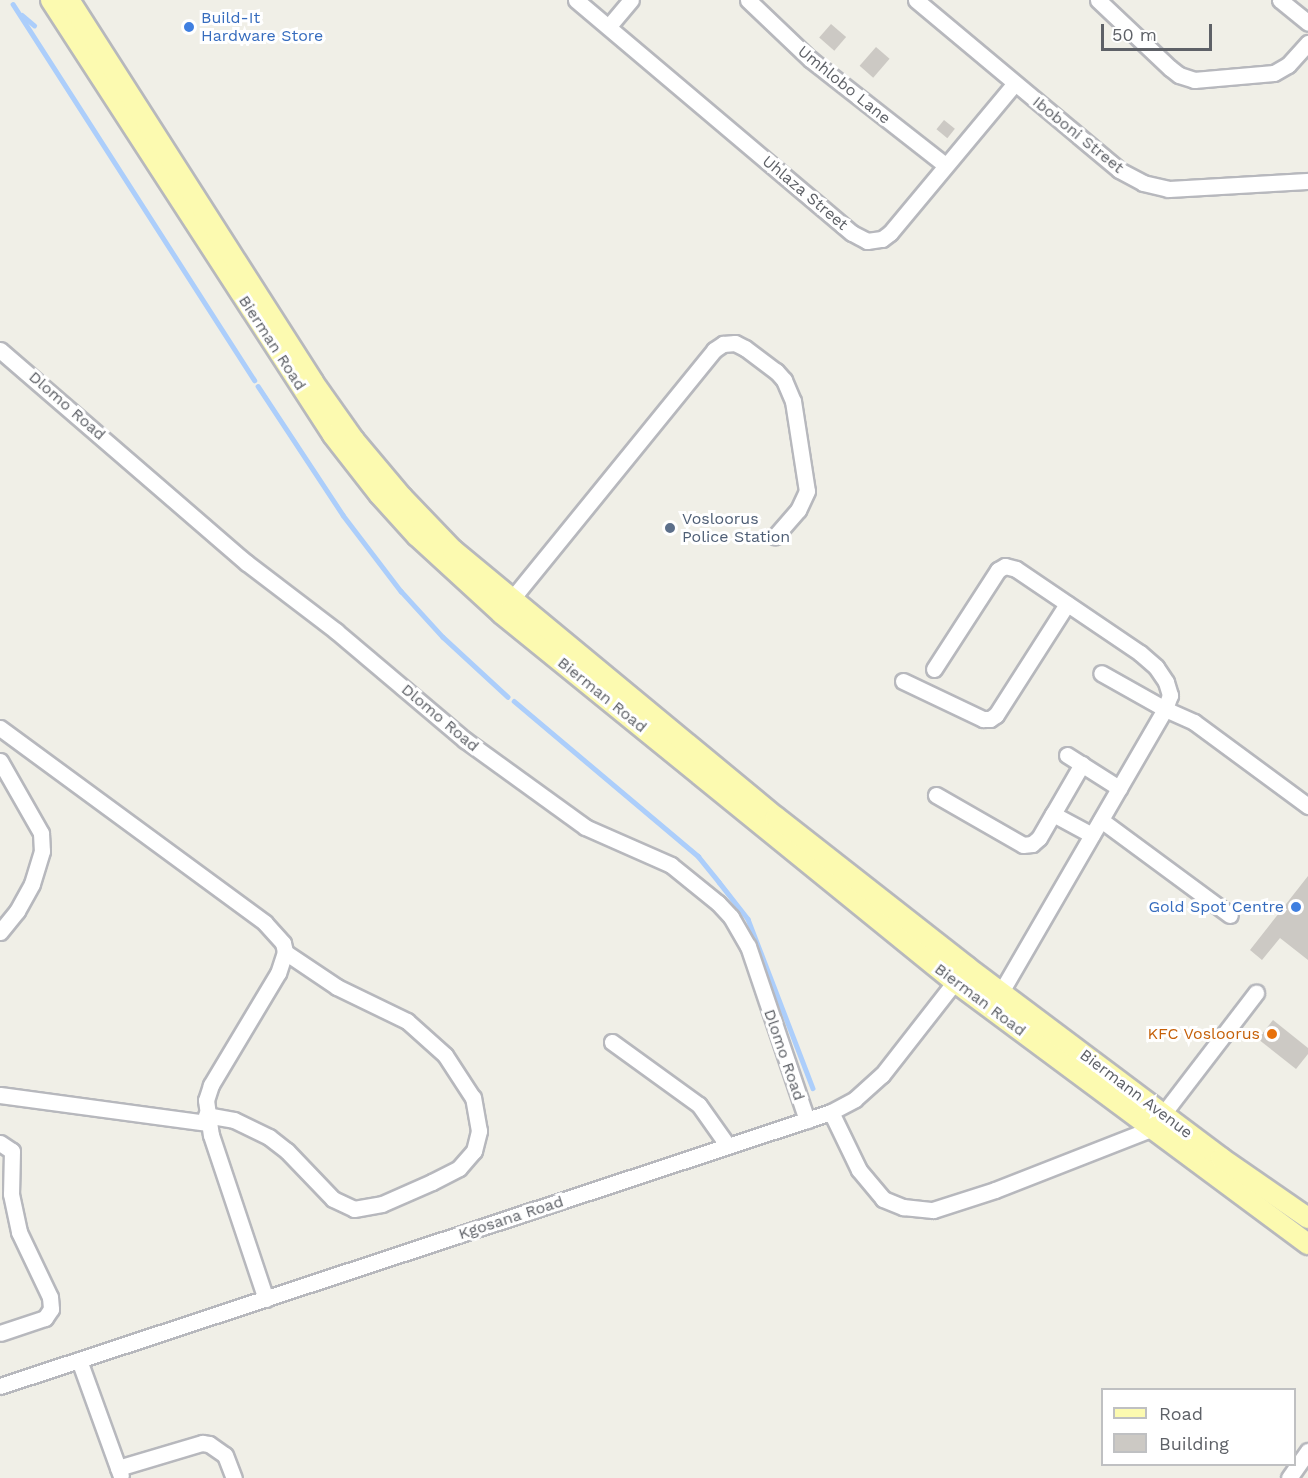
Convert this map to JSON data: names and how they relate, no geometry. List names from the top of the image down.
{
  "streets": {
    "main road": ["Bierman Road", "Biermann Avenue"],
    "street": [
      "Umhlobo Lane",
      "Iboboni Street",
      "Uhlaza Street",
      "Dlomo Road",
      "Kgosana Road"
    ]
  },
  "crossings": [
    ["Umhlobo Lane", "Uhlaza Street"],
    ["Iboboni Street", "Uhlaza Street"],
    ["Bierman Road", "Biermann Avenue"],
    ["Bierman Road", "Kgosana Road"],
    ["Dlomo Road", "Kgosana Road"],
    ["Biermann Avenue", "Kgosana Road"]
  ],
  "places": [
    "Build-It Hardware Store",
    "Vosloorus Police Station",
    "Gold Spot Centre",
    "KFC Vosloorus"
  ],
  "legend": ["Road", "Building"],
  "scale_bar": "50 m"
}
